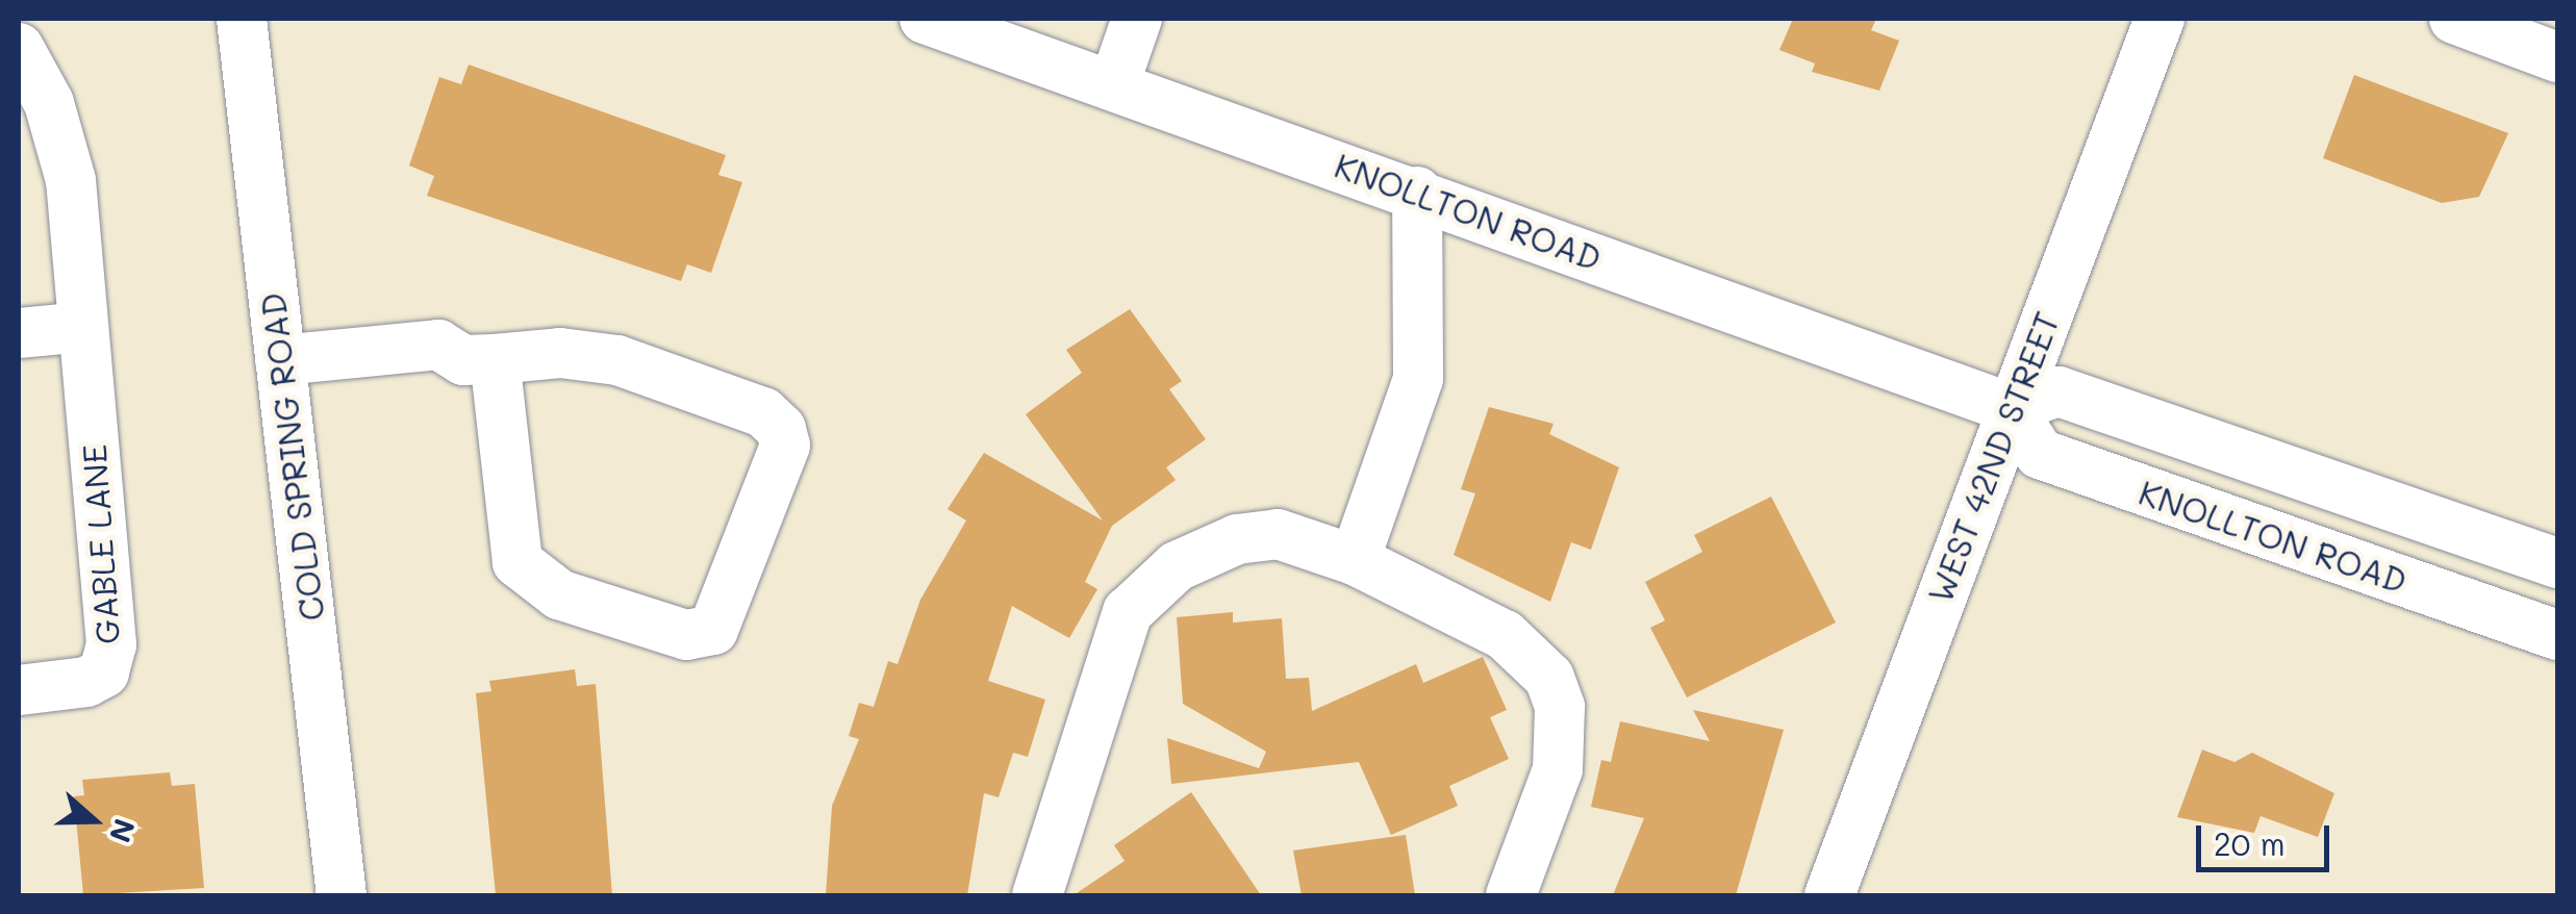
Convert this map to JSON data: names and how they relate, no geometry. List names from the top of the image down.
{
  "streets": {
    "street": [
      "KNOLLTON ROAD",
      "COLD SPRING ROAD",
      "WEST 42ND STREET",
      "GABLE LANE"
    ]
  },
  "crossings": [
    ["KNOLLTON ROAD", "WEST 42ND STREET"]
  ],
  "scale_bar": "20 m",
  "north": "right"
}
